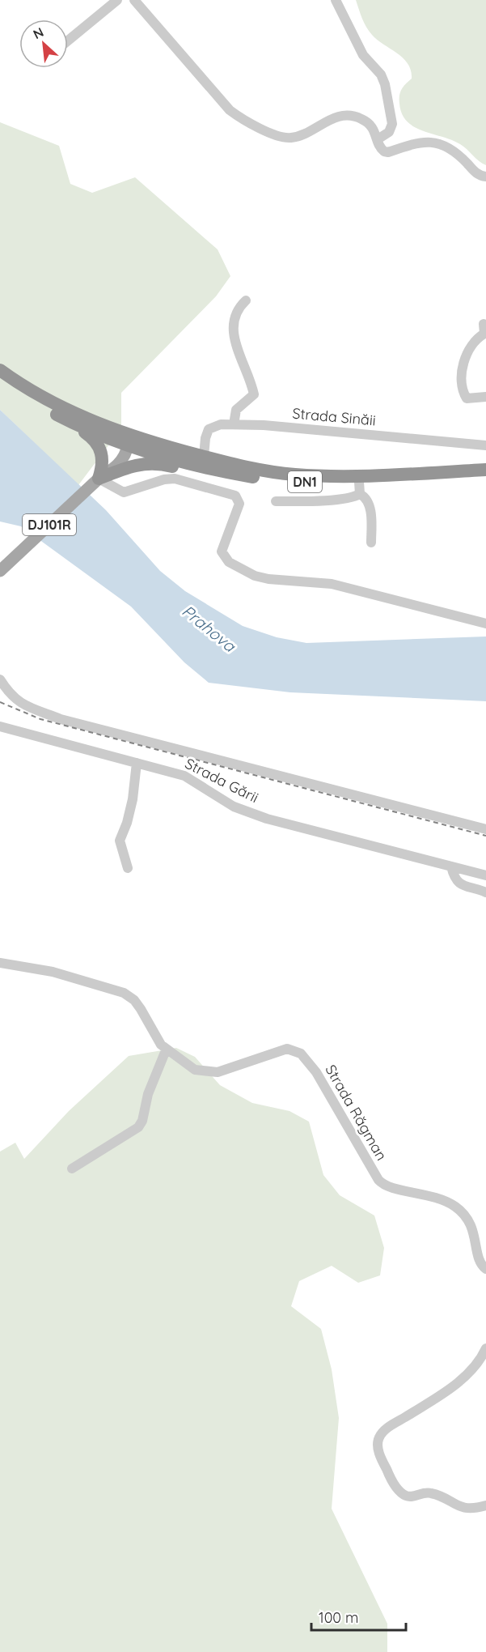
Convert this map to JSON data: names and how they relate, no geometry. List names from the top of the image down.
{
  "streets": {
    "highway": ["DN1"],
    "main road": ["DJ101R"],
    "street": ["Strada Sinăii", "Strada Gării", "Strada Răgman"]
  },
  "crossings": [
    ["Strada Sinăii", "DN1"],
    ["DN1", "DJ101R"]
  ],
  "water": ["Prahova"],
  "scale_bar": "100 m",
  "north": "top left"
}
